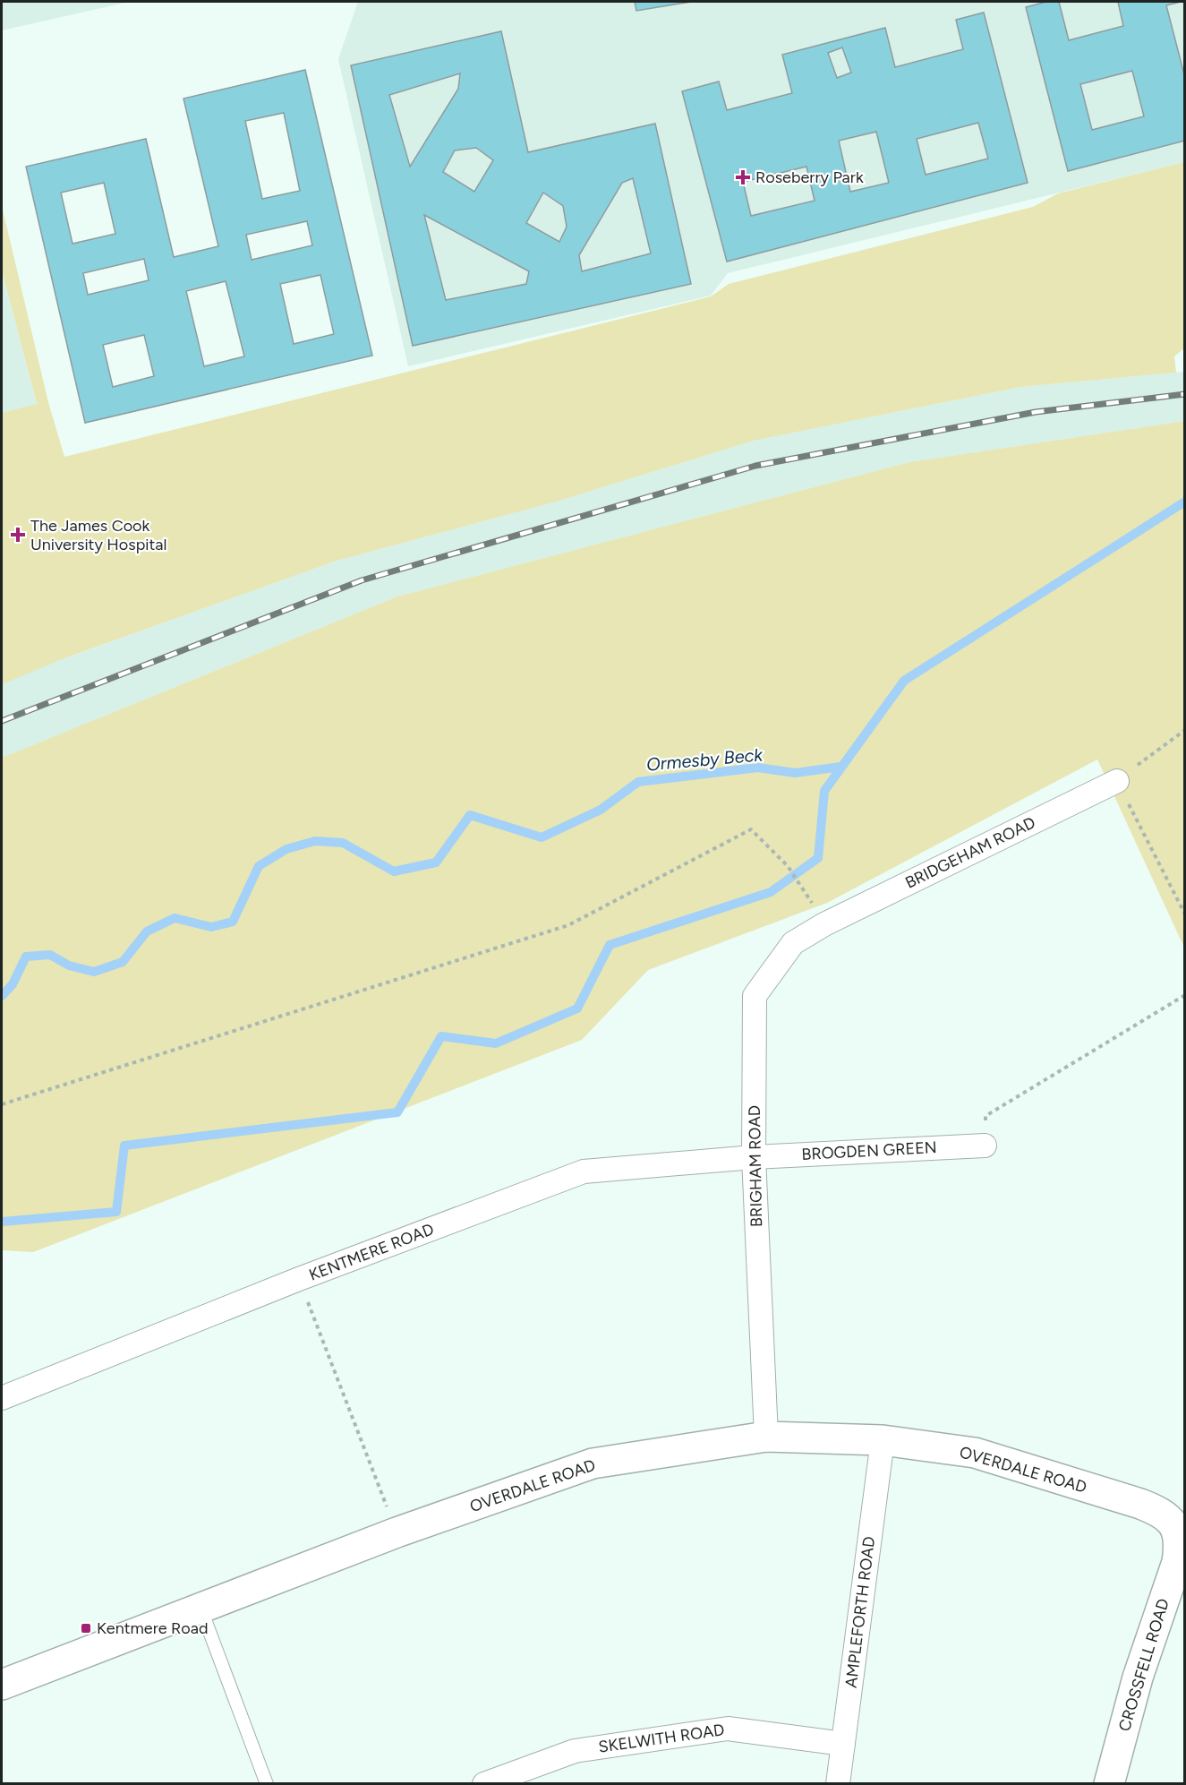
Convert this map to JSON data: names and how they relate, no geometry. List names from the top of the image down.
{
  "streets": {
    "street": [
      "BRIDGEHAM ROAD",
      "BROGDEN GREEN",
      "BRIGHAM ROAD",
      "KENTMERE ROAD",
      "OVERDALE ROAD",
      "AMPLEFORTH ROAD",
      "CROSSFELL ROAD",
      "SKELWITH ROAD"
    ]
  },
  "crossings": [
    ["BRIDGEHAM ROAD", "BRIGHAM ROAD"],
    ["BROGDEN GREEN", "BRIGHAM ROAD"],
    ["BROGDEN GREEN", "KENTMERE ROAD"],
    ["BRIGHAM ROAD", "KENTMERE ROAD"],
    ["BRIGHAM ROAD", "OVERDALE ROAD"],
    ["OVERDALE ROAD", "AMPLEFORTH ROAD"],
    ["OVERDALE ROAD", "CROSSFELL ROAD"],
    ["AMPLEFORTH ROAD", "SKELWITH ROAD"]
  ],
  "water": ["Ormesby Beck"],
  "places": {
    "health": ["Roseberry Park", "The James Cook University Hospital"],
    "transit": ["Kentmere Road"]
  }
}
